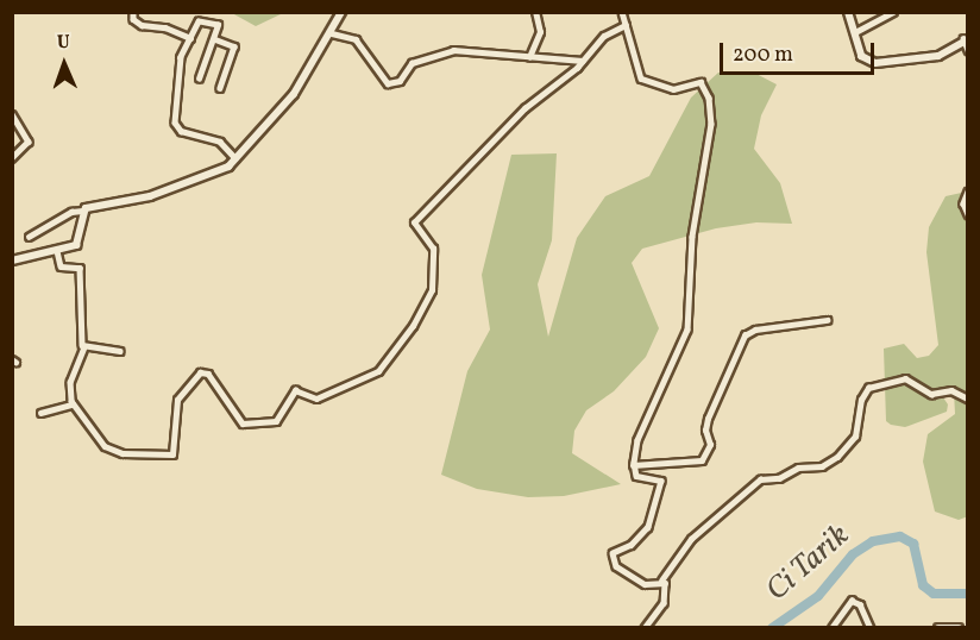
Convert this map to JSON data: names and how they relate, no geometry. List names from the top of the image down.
{
  "water": ["Ci Tarik"],
  "scale_bar": "200 m",
  "north": "top"
}
